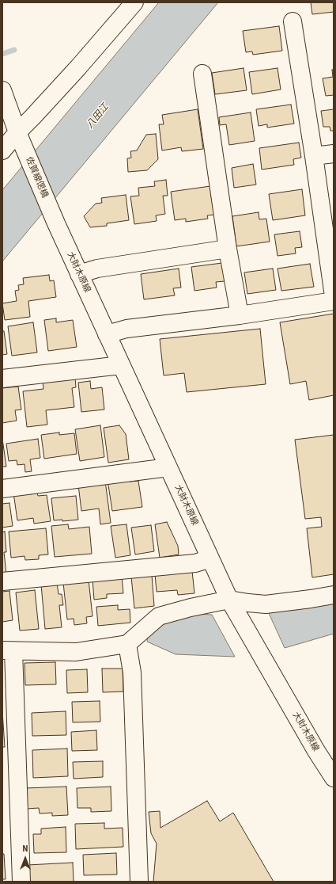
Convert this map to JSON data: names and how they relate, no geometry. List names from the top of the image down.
{
  "streets": {
    "street": ["佐賀線偲橋", "大財木原線"]
  },
  "crossings": [
    ["佐賀線偲橋", "大財木原線"]
  ],
  "water": ["八田江"],
  "north": "top"
}
